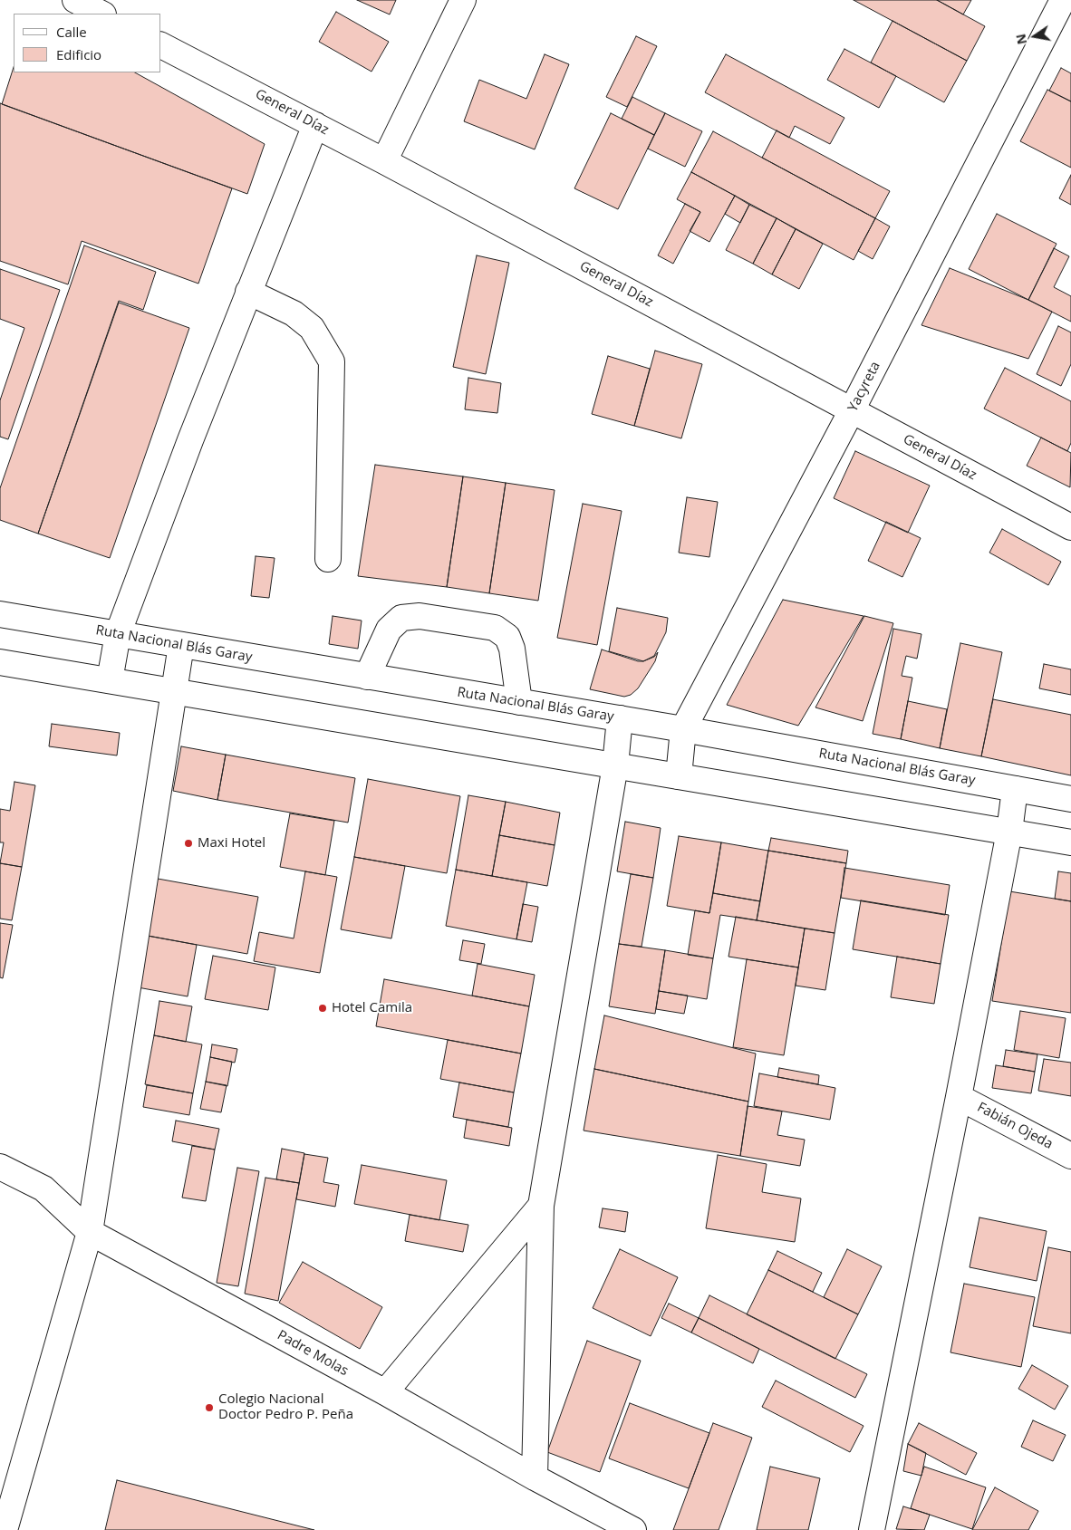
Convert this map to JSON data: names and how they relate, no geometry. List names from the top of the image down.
{
  "streets": {
    "main road": [
      "General Díaz",
      "Yacyreta",
      "Ruta Nacional Blás Garay",
      "Fabián Ojeda",
      "Padre Molas"
    ]
  },
  "crossings": [
    ["General Díaz", "Yacyreta"],
    ["Yacyreta", "Ruta Nacional Blás Garay"]
  ],
  "places": ["Maxi Hotel", "Hotel Camila", "Colegio Nacional Doctor Pedro P. Peña"],
  "legend": ["Calle", "Edificio"],
  "north": "left"
}
